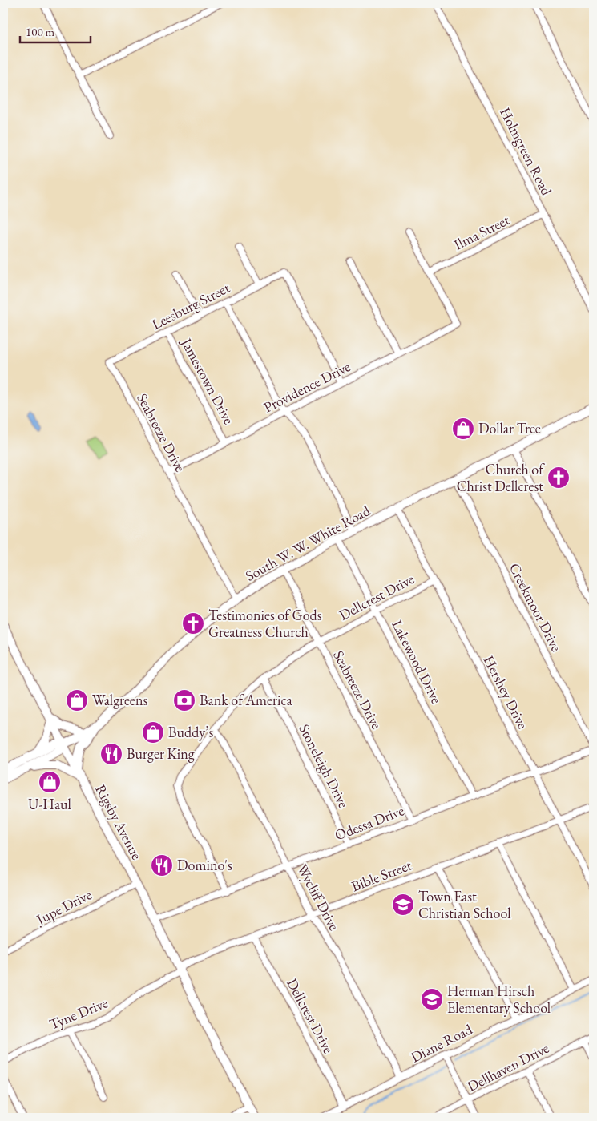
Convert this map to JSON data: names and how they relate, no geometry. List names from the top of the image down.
{
  "streets": {
    "main road": ["South W. W. White Road", "Rigsby Avenue"],
    "street": [
      "Holmgreen Road",
      "Ilma Street",
      "Leesburg Street",
      "Jamestown Drive",
      "Providence Drive",
      "Seabreeze Drive",
      "Dellcrest Drive",
      "Creekmoor Drive",
      "Lakewood Drive",
      "Hershey Drive",
      "Stoneleigh Drive",
      "Odessa Drive",
      "Bible Street",
      "Wycliff Drive",
      "Jupe Drive",
      "Tyne Drive",
      "Diane Road",
      "Dellhaven Drive"
    ]
  },
  "crossings": [
    ["Holmgreen Road", "Ilma Street"],
    ["Ilma Street", "Providence Drive"],
    ["Leesburg Street", "Jamestown Drive"],
    ["Leesburg Street", "Providence Drive"],
    ["Leesburg Street", "Seabreeze Drive"],
    ["Jamestown Drive", "Providence Drive"],
    ["Providence Drive", "Seabreeze Drive"],
    ["Seabreeze Drive", "South W. W. White Road"],
    ["Seabreeze Drive", "Dellcrest Drive"],
    ["Seabreeze Drive", "Odessa Drive"],
    ["South W. W. White Road", "Creekmoor Drive"],
    ["South W. W. White Road", "Lakewood Drive"],
    ["South W. W. White Road", "Hershey Drive"],
    ["South W. W. White Road", "Rigsby Avenue"],
    ["Dellcrest Drive", "Lakewood Drive"],
    ["Dellcrest Drive", "Hershey Drive"],
    ["Dellcrest Drive", "Stoneleigh Drive"],
    ["Dellcrest Drive", "Odessa Drive"],
    ["Dellcrest Drive", "Bible Street"],
    ["Dellcrest Drive", "Wycliff Drive"],
    ["Dellcrest Drive", "Diane Road"],
    ["Creekmoor Drive", "Odessa Drive"],
    ["Lakewood Drive", "Odessa Drive"],
    ["Hershey Drive", "Odessa Drive"],
    ["Hershey Drive", "Bible Street"],
    ["Stoneleigh Drive", "Odessa Drive"],
    ["Rigsby Avenue", "Odessa Drive"],
    ["Rigsby Avenue", "Bible Street"],
    ["Rigsby Avenue", "Jupe Drive"],
    ["Rigsby Avenue", "Tyne Drive"],
    ["Odessa Drive", "Wycliff Drive"],
    ["Bible Street", "Wycliff Drive"],
    ["Bible Street", "Tyne Drive"],
    ["Wycliff Drive", "Diane Road"]
  ],
  "places": {
    "shop": [
      "Dollar Tree",
      "Walgreens",
      "Buddy’s",
      "U-Haul"
    ],
    "church": ["Church of Christ Dellcrest", "Testimonies of Gods Greatness Church"],
    "bank": ["Bank of America"],
    "restaurant": ["Burger King", "Domino's"],
    "school or university": ["Town East Christian School", "Herman Hirsch Elementary School"]
  },
  "scale_bar": "100 m"
}
